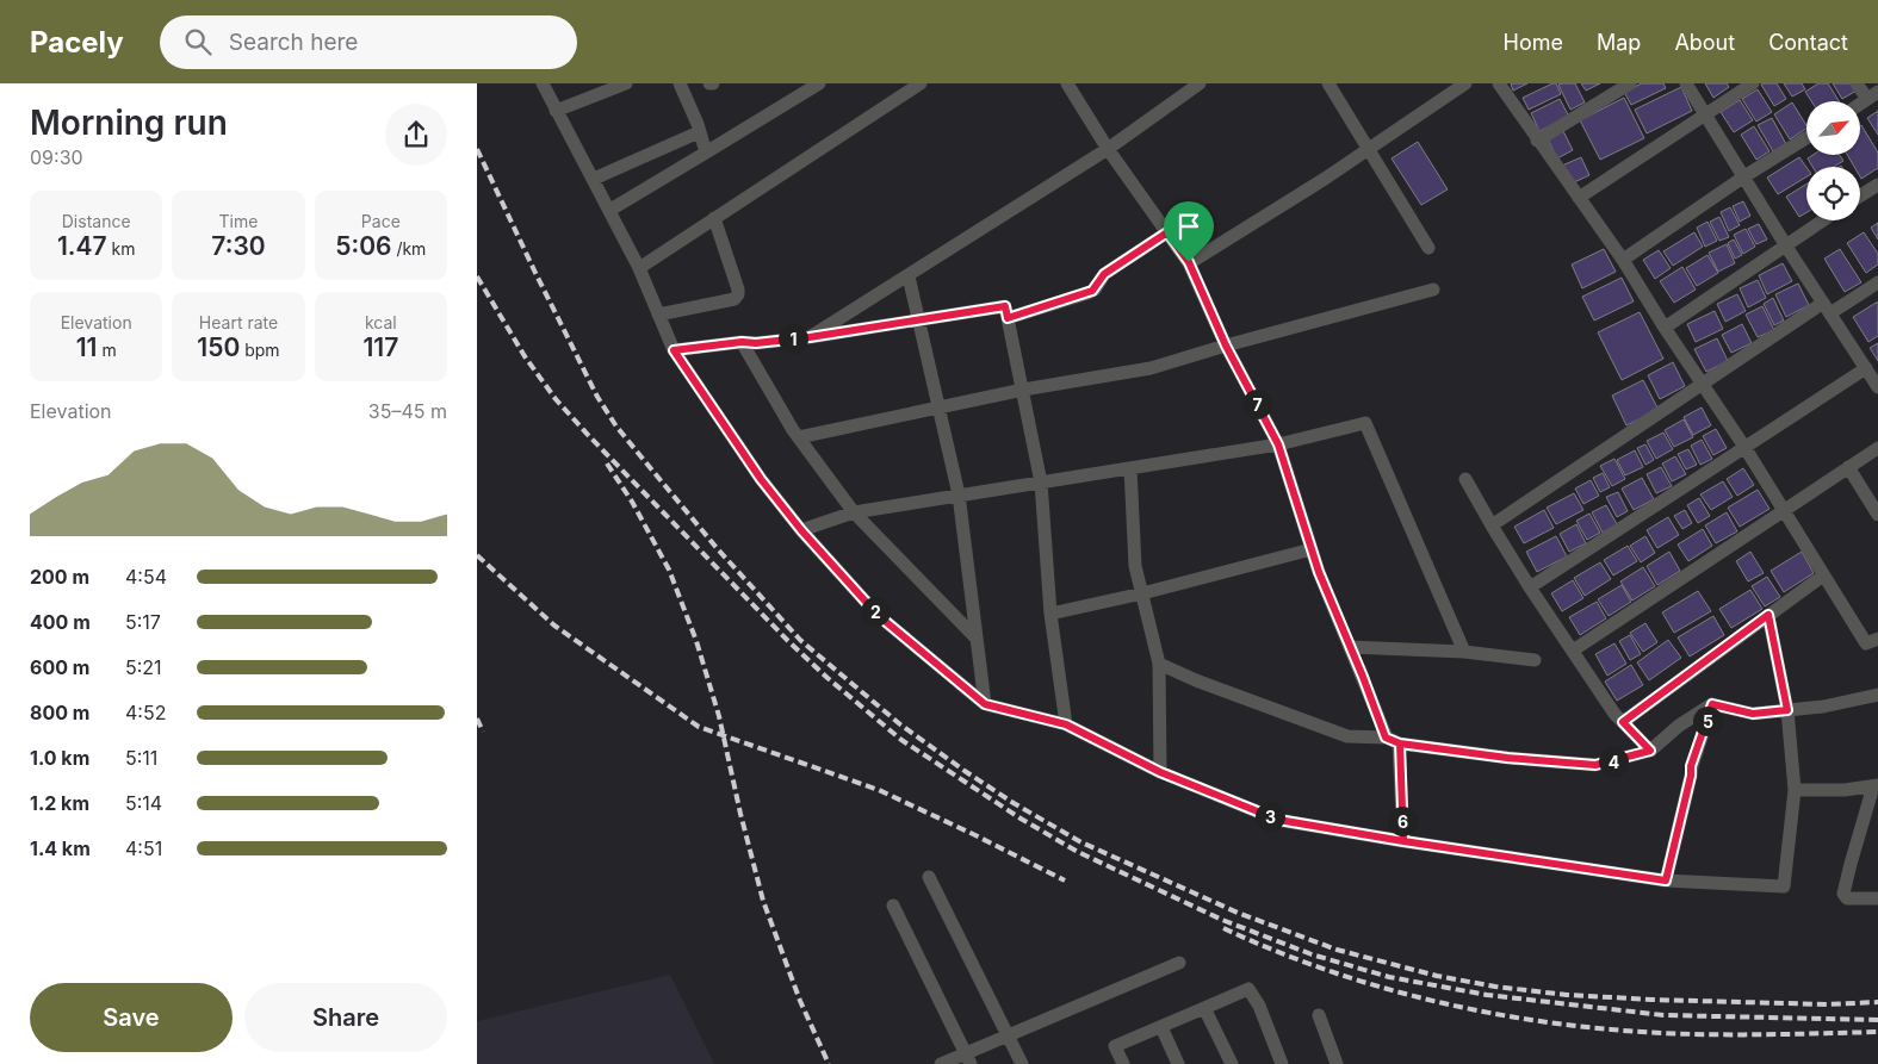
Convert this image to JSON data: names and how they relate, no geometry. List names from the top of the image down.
{
  "north": "top right",
  "page": {
    "header": "Pacely",
    "search": "Search here",
    "nav": [
      "Home",
      "Map",
      "About",
      "Contact"
    ],
    "heading": ["Morning run", "09:30"],
    "stats": [
      ["Distance", "1.47 km"],
      ["Time", "7:30"],
      ["Pace", "5:06 /km"],
      ["Elevation", "11 m"],
      ["Heart rate", "150 bpm"],
      ["kcal", "117"]
    ],
    "pins": [
      "1",
      "7",
      "2",
      "5",
      "4",
      "3",
      "6"
    ],
    "chart": ["Elevation", "35–45 m"],
    "list": [
      {
        "name": "200 m",
        "note": "4:54"
      },
      {
        "name": "400 m",
        "note": "5:17"
      },
      {
        "name": "600 m",
        "note": "5:21"
      },
      {
        "name": "800 m",
        "note": "4:52"
      },
      {
        "name": "1.0 km",
        "note": "5:11"
      },
      {
        "name": "1.2 km",
        "note": "5:14"
      },
      {
        "name": "1.4 km",
        "note": "4:51"
      }
    ],
    "buttons": ["Save", "Share"]
  }
}
